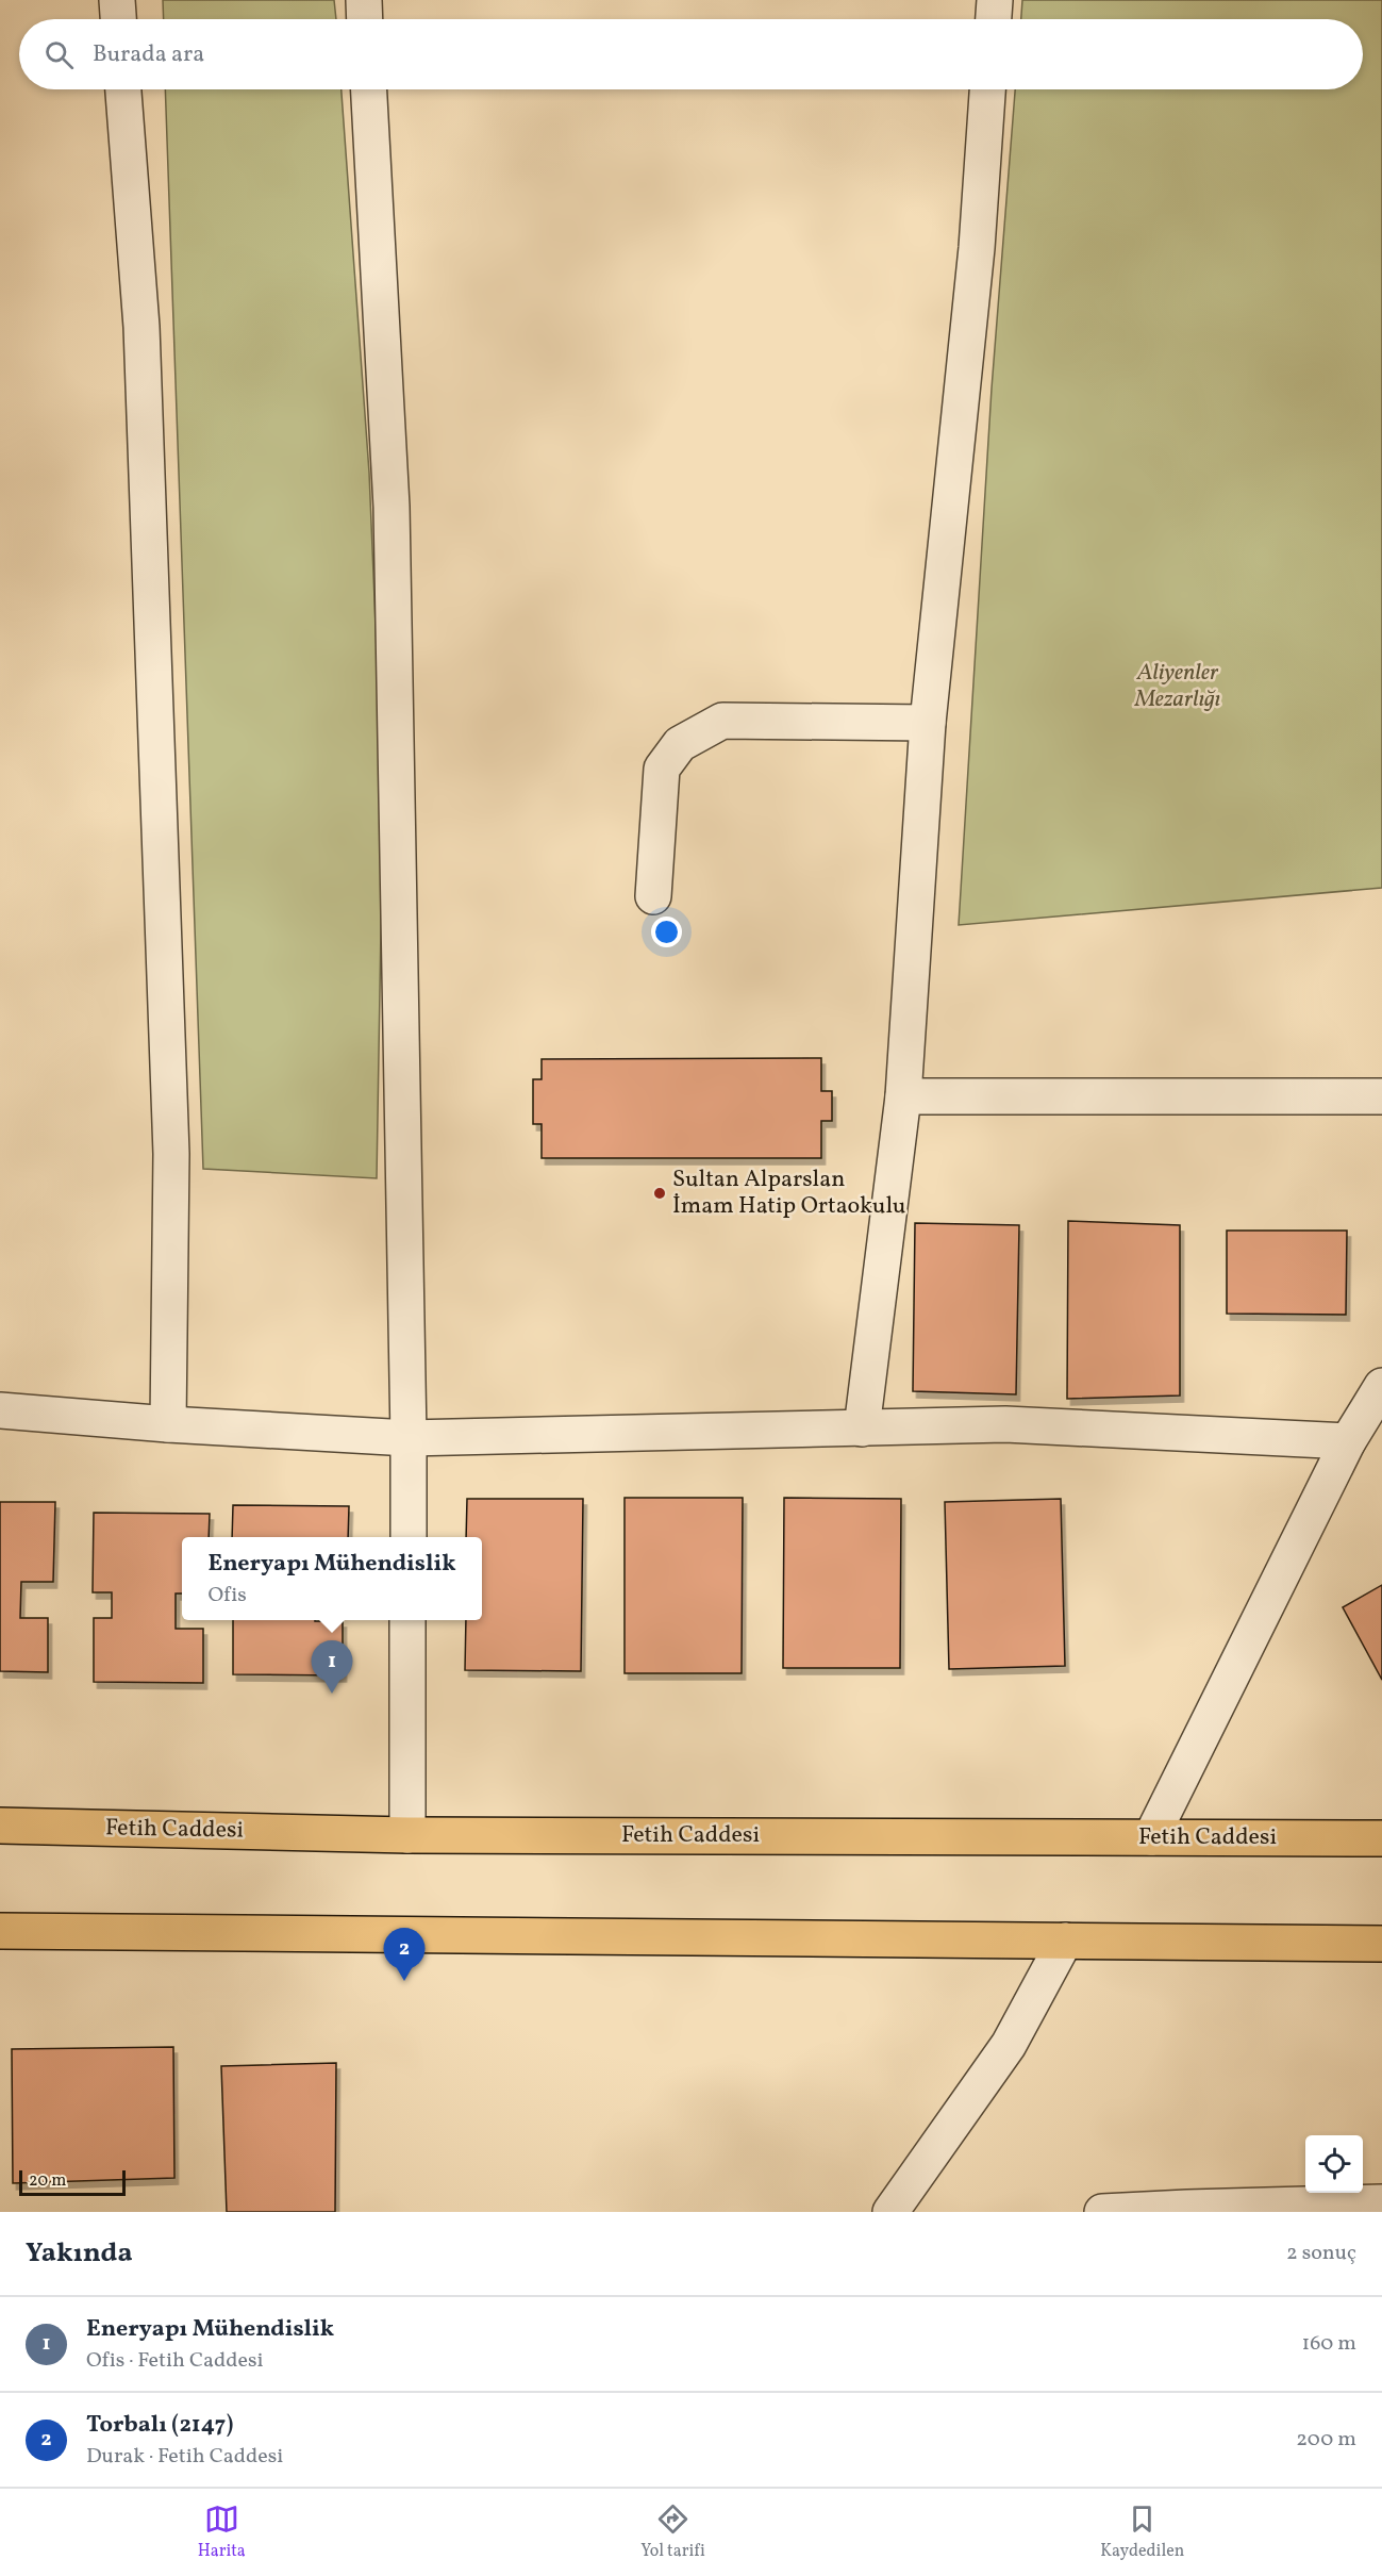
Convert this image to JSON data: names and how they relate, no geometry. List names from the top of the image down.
{
  "streets": {
    "main road": ["Fetih Caddesi"]
  },
  "parks": ["Aliyenler Mezarlığı"],
  "places": ["Sultan Alparslan İmam Hatip Ortaokulu"],
  "scale_bar": "20 m",
  "page": {
    "search": "Burada ara",
    "popup": ["Eneryapı Mühendislik", "Ofis"],
    "pins": ["1", "2"],
    "scale": "20 m",
    "heading": ["Yakında", "2 sonuç"],
    "list": [
      {
        "mark": "1",
        "name": "Eneryapı Mühendislik",
        "note": "Ofis · Fetih Caddesi",
        "value": "160 m"
      },
      {
        "mark": "2",
        "name": "Torbalı (2147)",
        "note": "Durak · Fetih Caddesi",
        "value": "200 m"
      }
    ],
    "nav": ["Harita", "Yol tarifi", "Kaydedilen"]
  }
}
